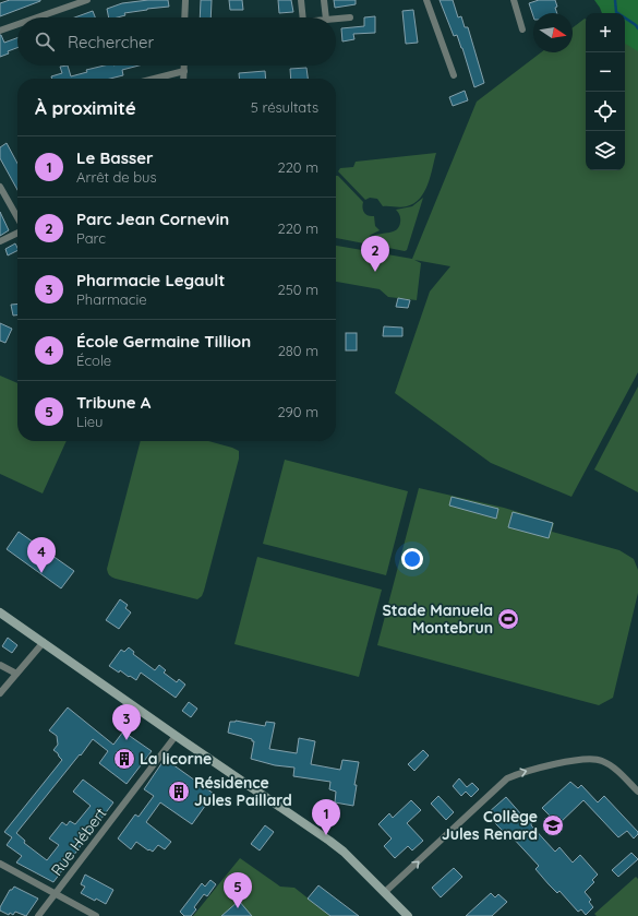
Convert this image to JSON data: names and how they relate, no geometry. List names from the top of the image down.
{
  "streets": {
    "street": ["Rue Hébert"]
  },
  "places": {
    "sports": ["Stade Manuela Montebrun"],
    "building": ["La licorne", "Résidence Jules Paillard"],
    "school or university": ["Collège Jules Renard"]
  },
  "north": "right",
  "page": {
    "map_buttons": ["+", "−"],
    "search": "Rechercher",
    "heading": ["À proximité", "5 résultats"],
    "list": [
      {
        "mark": "1",
        "name": "Le Basser",
        "note": "Arrêt de bus",
        "value": "220 m"
      },
      {
        "mark": "2",
        "name": "Parc Jean Cornevin",
        "note": "Parc",
        "value": "220 m"
      },
      {
        "mark": "3",
        "name": "Pharmacie Legault",
        "note": "Pharmacie",
        "value": "250 m"
      },
      {
        "mark": "4",
        "name": "École Germaine Tillion",
        "note": "École",
        "value": "280 m"
      },
      {
        "mark": "5",
        "name": "Tribune A",
        "note": "Lieu",
        "value": "290 m"
      }
    ],
    "pins": [
      "2",
      "4",
      "3",
      "1",
      "5"
    ]
  }
}
